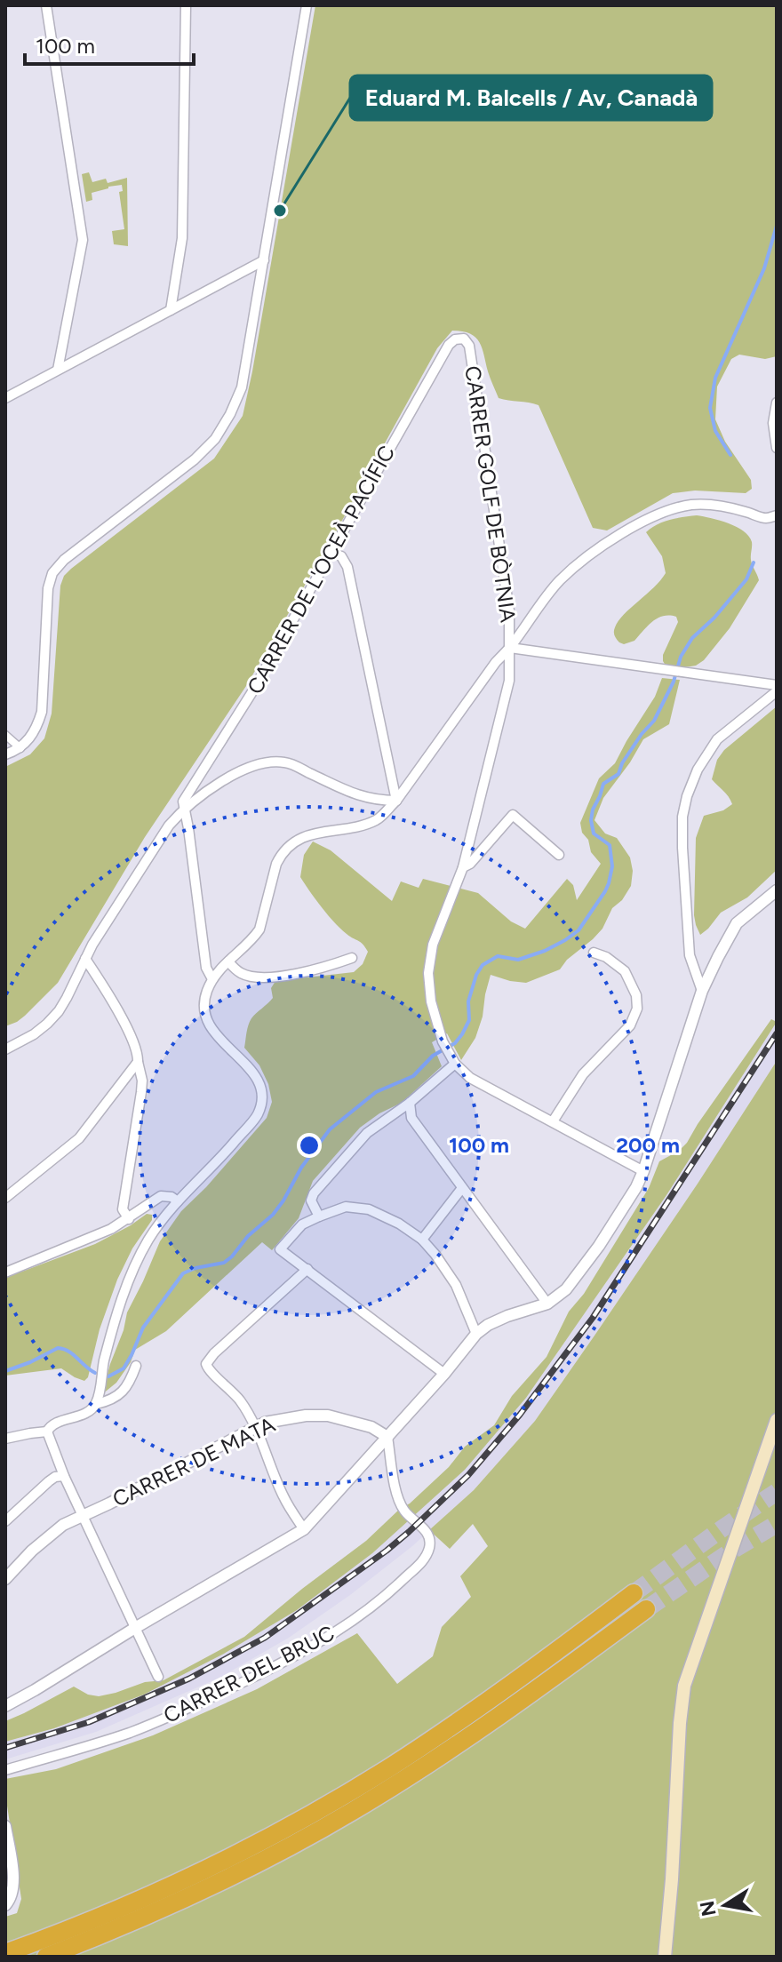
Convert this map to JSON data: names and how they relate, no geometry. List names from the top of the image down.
{
  "streets": {
    "street": [
      "CARRER GOLF DE BÒTNIA",
      "CARRER DE L'OCEÀ PACÍFIC",
      "CARRER DE MATA",
      "CARRER DEL BRUC"
    ]
  },
  "crossings": [
    ["CARRER GOLF DE BÒTNIA", "CARRER DE L'OCEÀ PACÍFIC"],
    ["CARRER DE MATA", "CARRER DEL BRUC"]
  ],
  "places": ["Eduard M. Balcells / Av, Canadà"],
  "scale_bar": "100 m",
  "north": "left",
  "rings": ["100 m", "200 m"]
}
